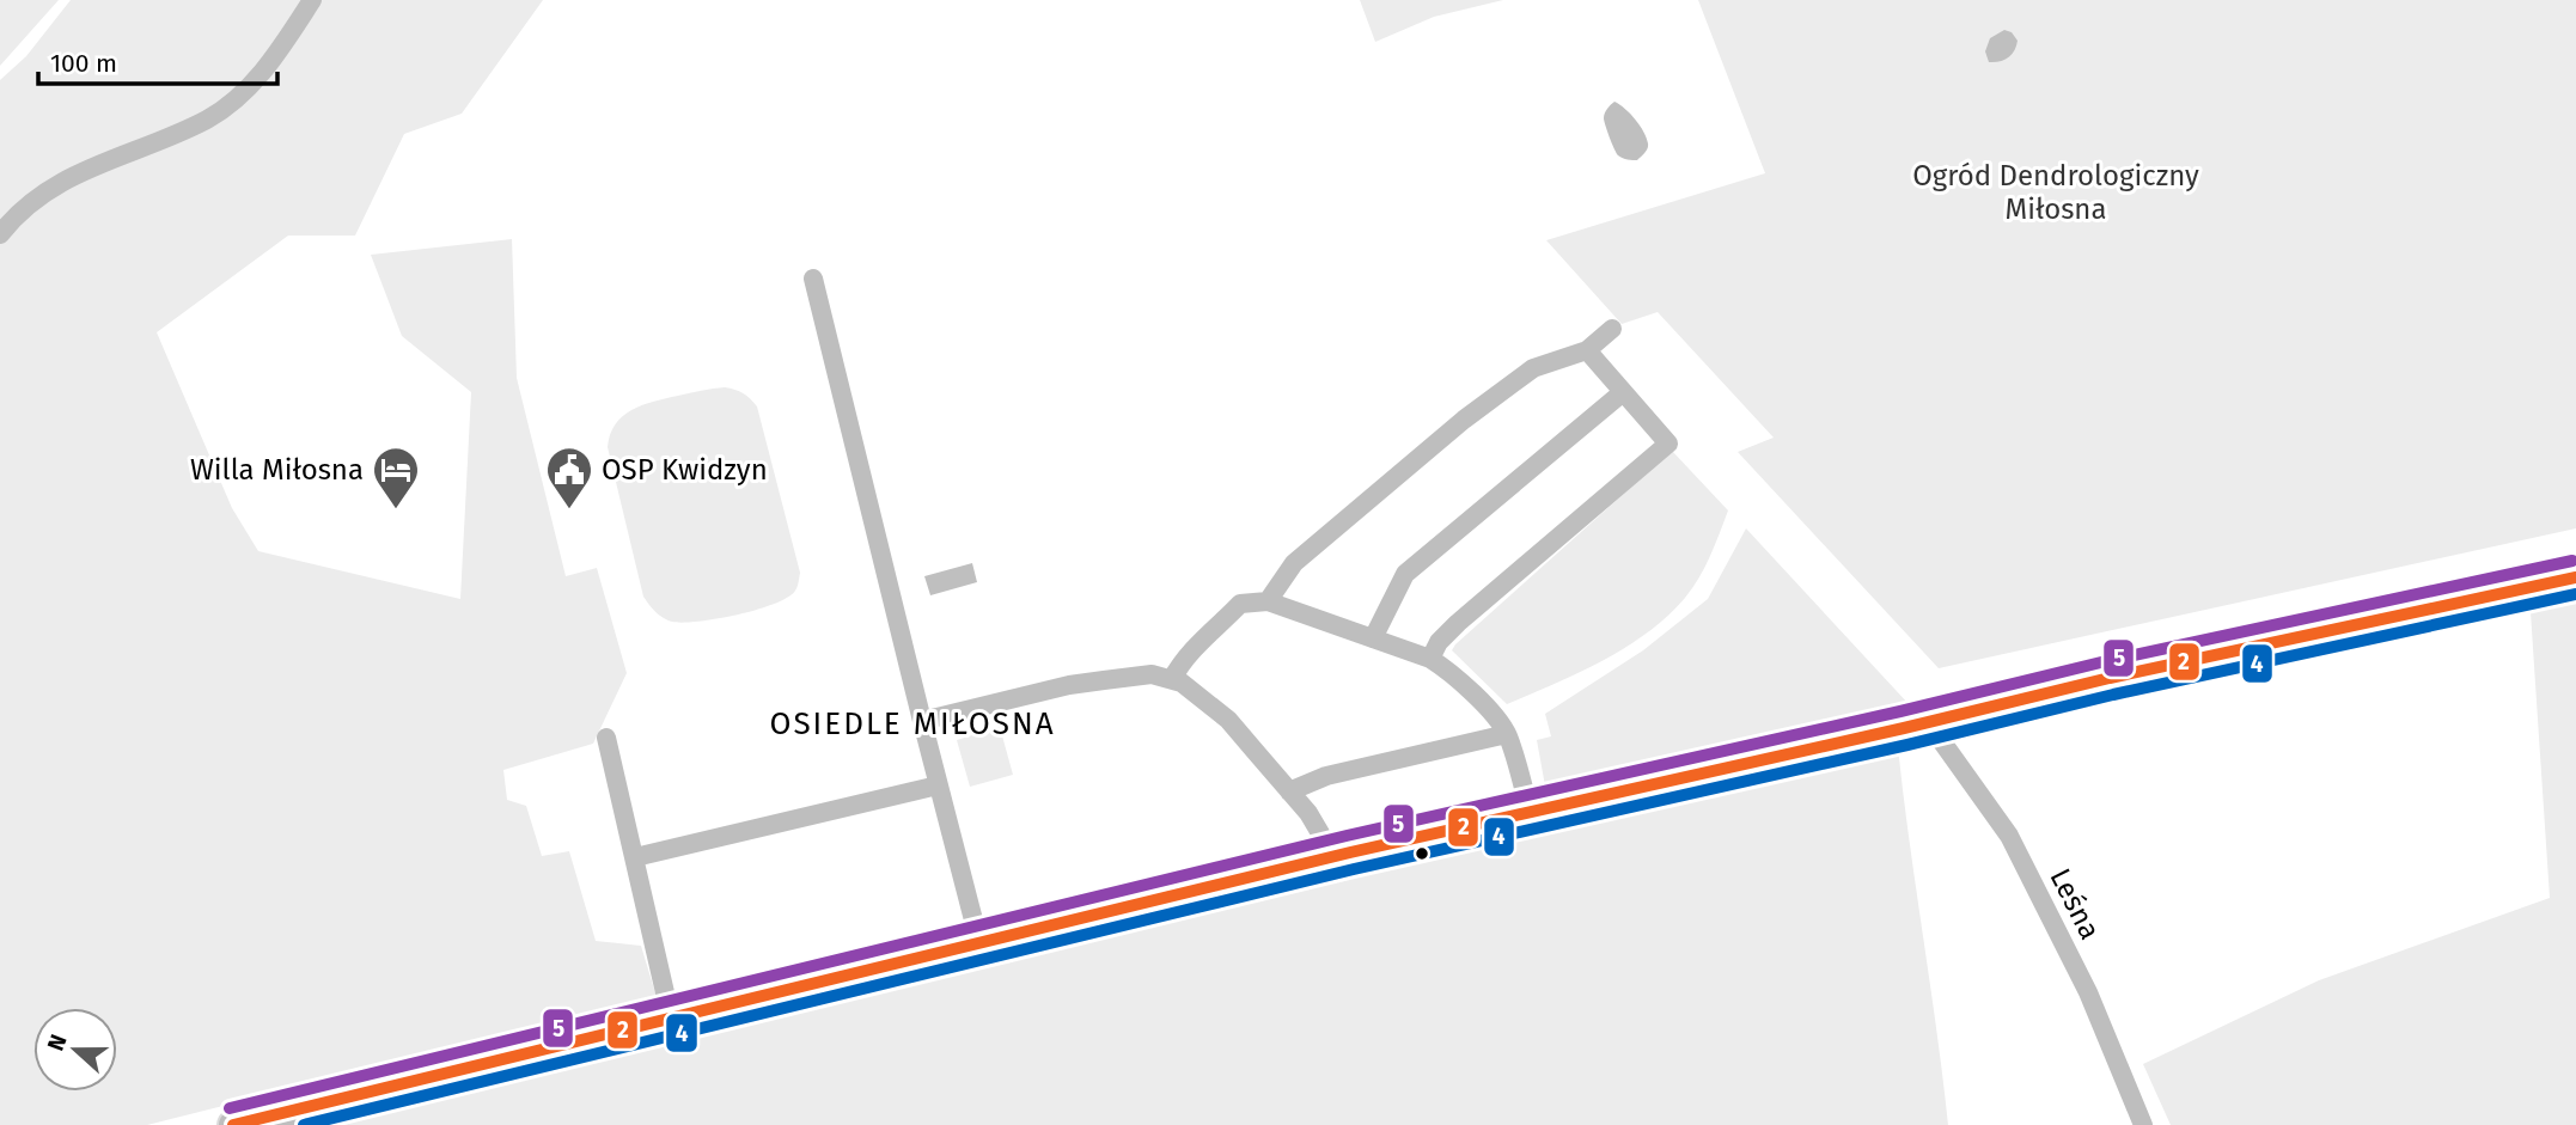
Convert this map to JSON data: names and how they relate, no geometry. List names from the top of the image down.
{
  "streets": {
    "street": ["Leśna"]
  },
  "districts": ["OSIEDLE MIŁOSNA"],
  "parks": ["Ogród Dendrologiczny Miłosna"],
  "places": {
    "hotel": ["Willa Miłosna"],
    "public building": ["OSP Kwidzyn"]
  },
  "lines": ["transit line 5", "transit line 2", "transit line 4"],
  "scale_bar": "100 m",
  "north": "left"
}
